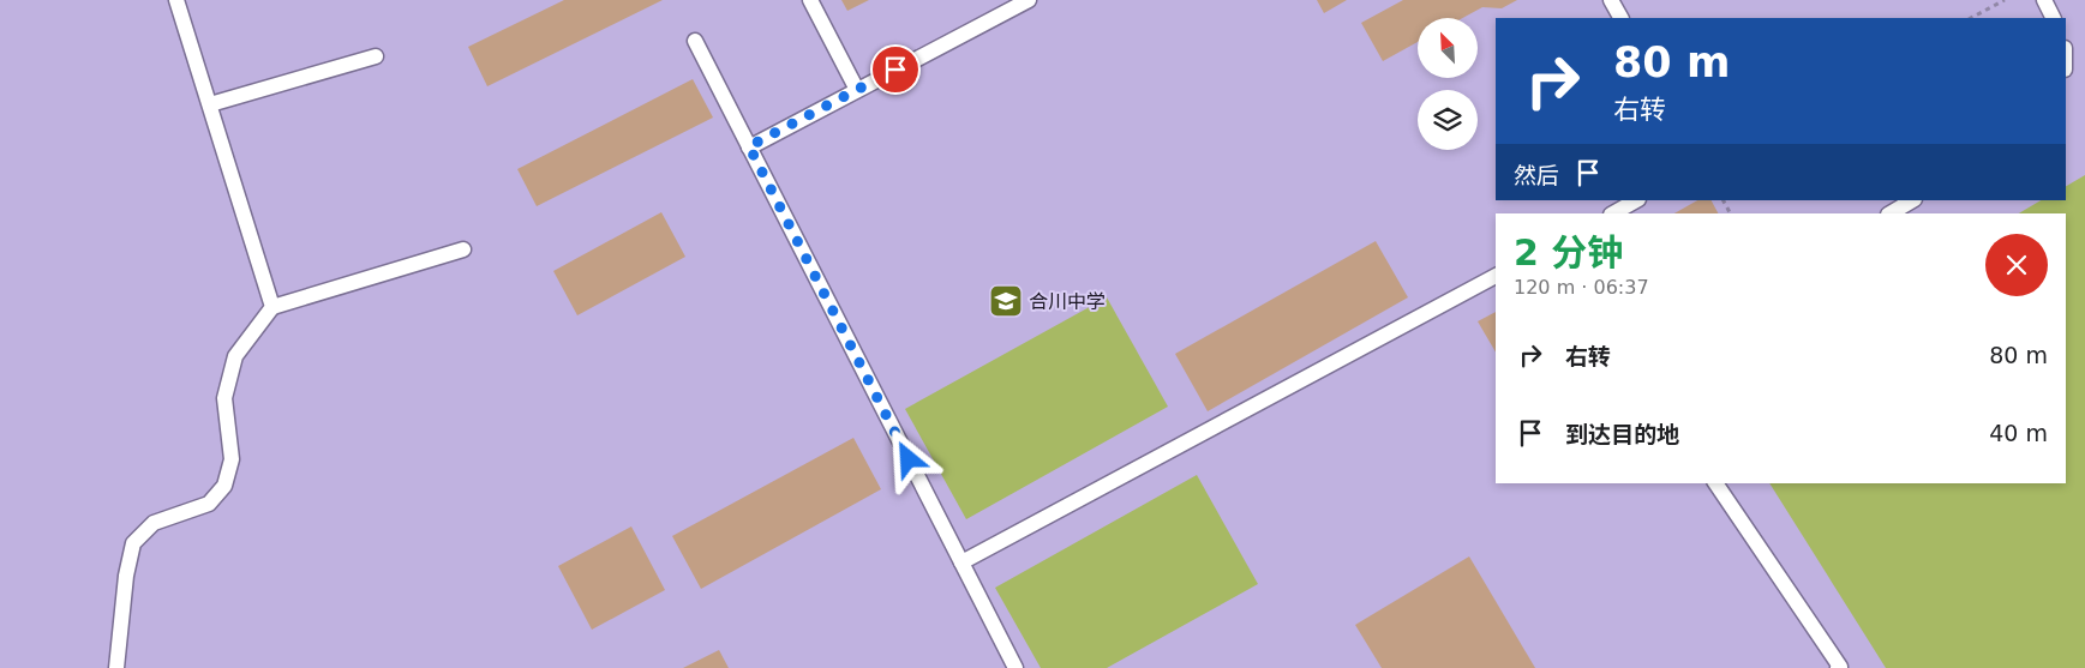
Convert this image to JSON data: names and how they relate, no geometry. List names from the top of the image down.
{
  "places": {
    "school or university": ["合川中学"]
  },
  "north": "top left",
  "page": {
    "turn": ["80 m", "右转"],
    "then": "然后",
    "heading": ["2 分钟", "120 m · 06:37"],
    "list": [
      {
        "name": "右转",
        "value": "80 m"
      },
      {
        "name": "到达目的地",
        "value": "40 m"
      }
    ]
  }
}
